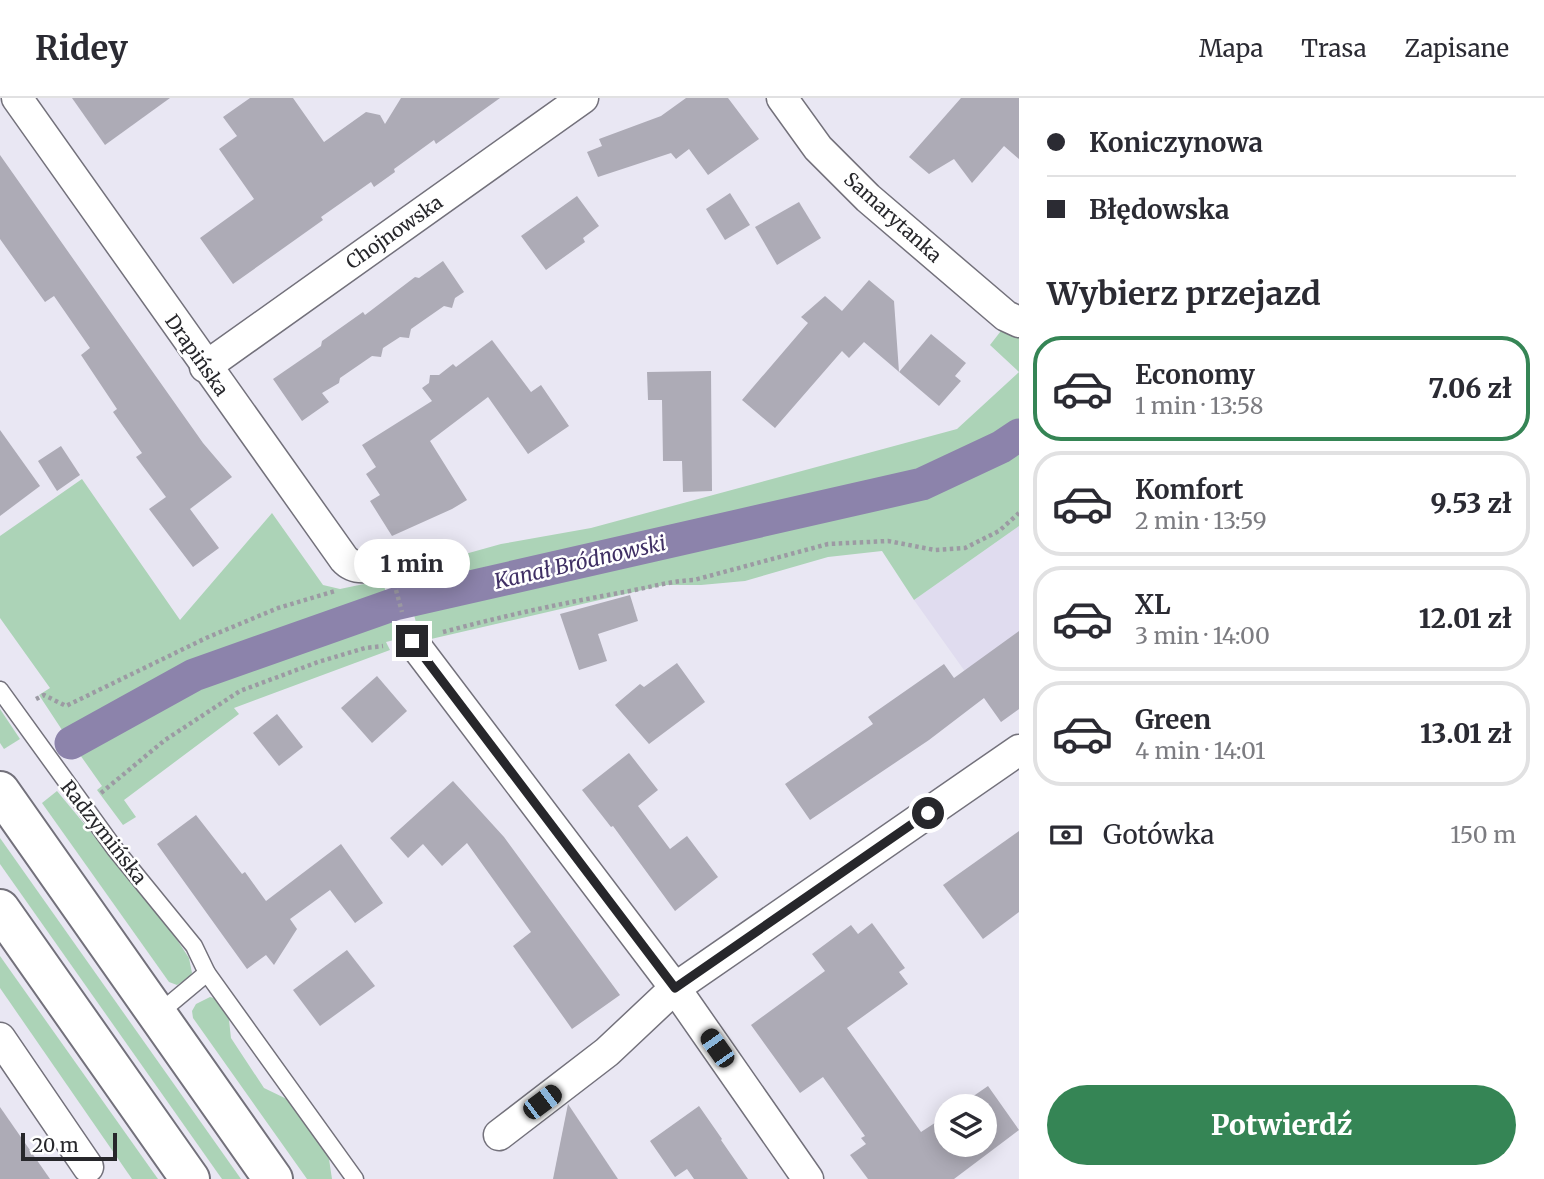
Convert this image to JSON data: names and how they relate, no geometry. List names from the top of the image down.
{
  "streets": {
    "street": ["Samarytanka", "Chojnowska", "Drapińska"],
    "lane": ["Radzymińska"]
  },
  "crossings": [
    ["Chojnowska", "Drapińska"]
  ],
  "water": ["Kanał Bródnowski"],
  "scale_bar": "20 m",
  "page": {
    "header": "Ridey",
    "nav": ["Mapa", "Trasa", "Zapisane"],
    "banner": ["Koniczynowa", "Błędowska"],
    "heading": "Wybierz przejazd",
    "list": [
      {
        "name": "Economy",
        "note": "1 min · 13:58",
        "value": "7.06 zł"
      },
      {
        "name": "Komfort",
        "note": "2 min · 13:59",
        "value": "9.53 zł"
      },
      {
        "name": "XL",
        "note": "3 min · 14:00",
        "value": "12.01 zł"
      },
      {
        "name": "Green",
        "note": "4 min · 14:01",
        "value": "13.01 zł"
      }
    ],
    "bubble": "1 min",
    "pay": ["Gotówka", "150 m"],
    "buttons": "Potwierdź",
    "scale": "20 m"
  }
}
